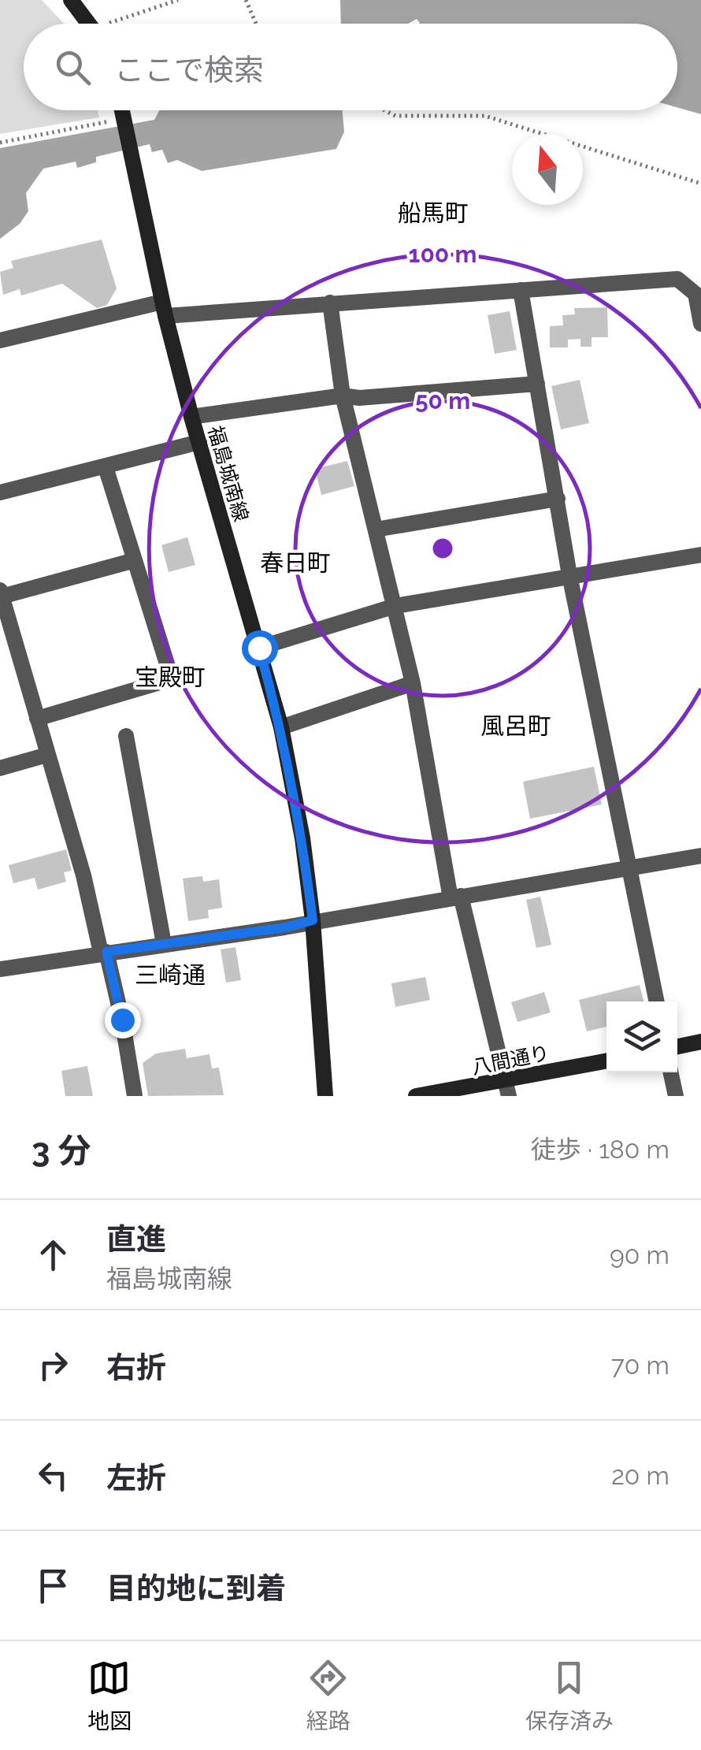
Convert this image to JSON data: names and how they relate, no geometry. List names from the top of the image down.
{
  "streets": {
    "main road": ["福島城南線", "八間通り"]
  },
  "districts": [
    "船馬町",
    "春日町",
    "宝殿町",
    "風呂町",
    "三崎通"
  ],
  "north": "top",
  "page": {
    "search": "ここで検索",
    "heading": ["3 分", "徒歩 · 180 m"],
    "list": [
      ["直進", "福島城南線", "90 m"],
      ["右折", "70 m"],
      ["左折", "20 m"],
      "目的地に到着"
    ],
    "nav": ["地図", "経路", "保存済み"]
  },
  "rings": ["100 m", "50 m"]
}
